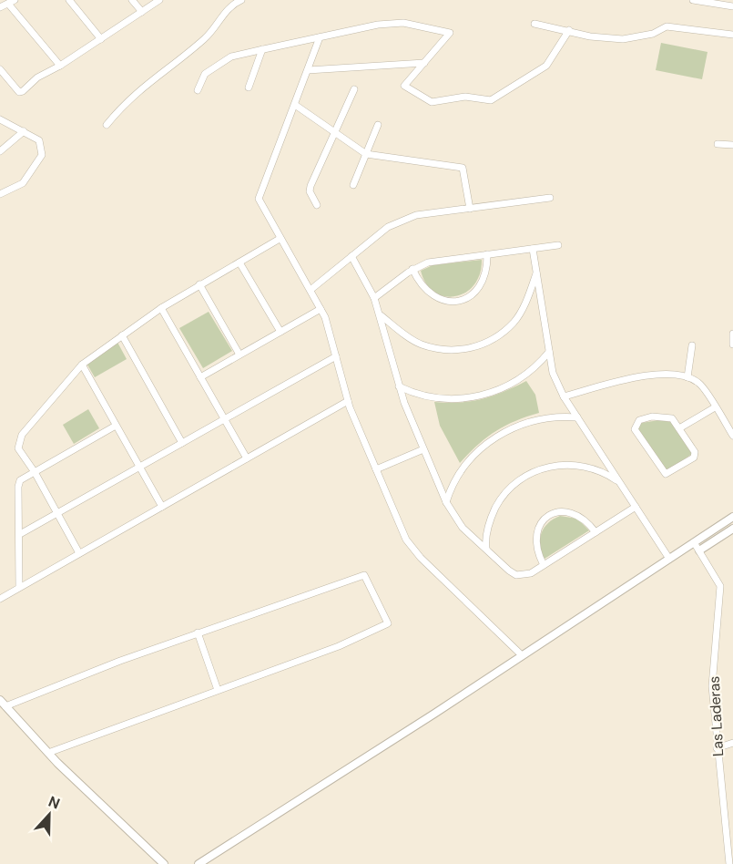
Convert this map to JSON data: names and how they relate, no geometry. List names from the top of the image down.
{
  "streets": {
    "street": ["Las Laderas"]
  },
  "north": "top"
}
